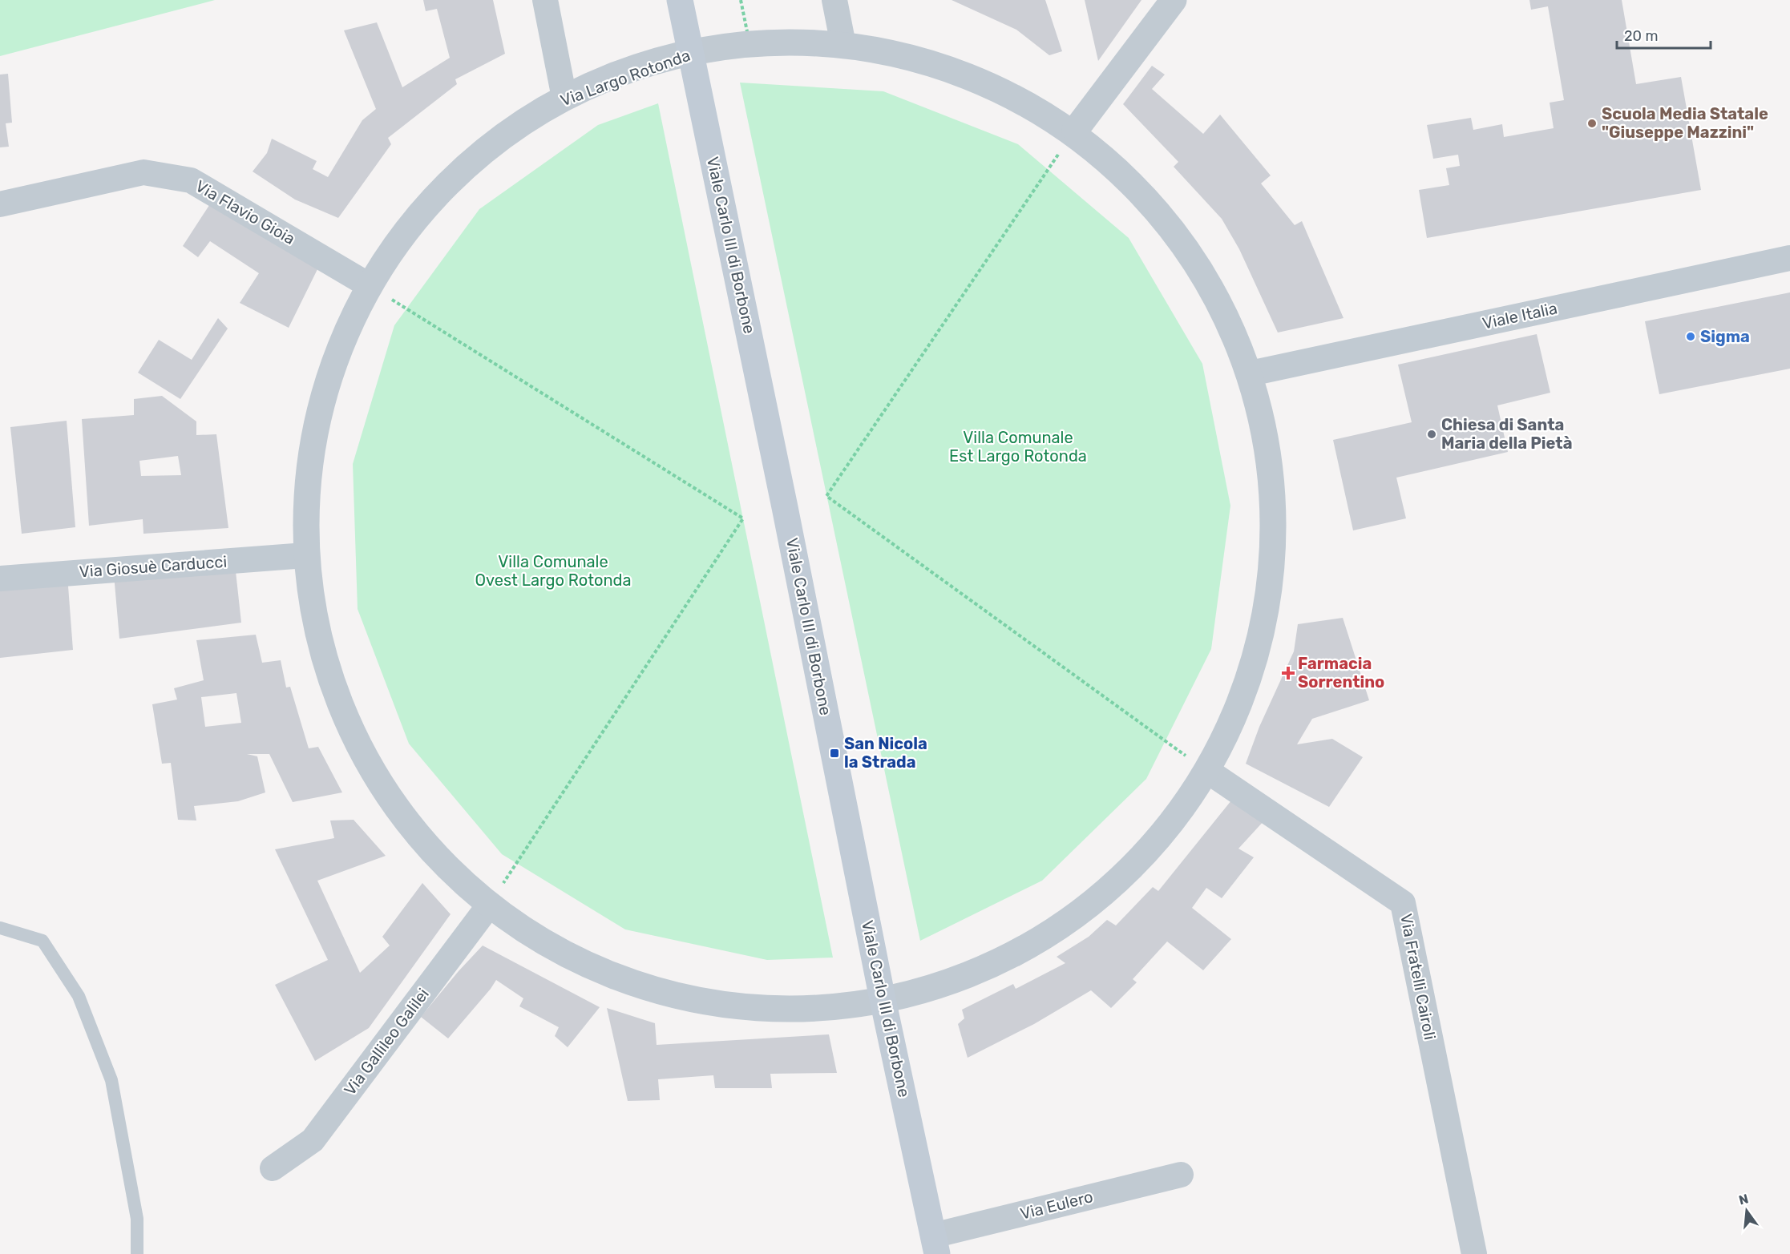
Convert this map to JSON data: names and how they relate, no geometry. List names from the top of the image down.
{
  "streets": {
    "main road": ["Viale Carlo III di Borbone"],
    "street": [
      "Via Largo Rotonda",
      "Via Flavio Gioia",
      "Viale Italia",
      "Via Giosuè Carducci",
      "Via Fratelli Cairoli",
      "Via Gallileo Galilei",
      "Via Eulero"
    ]
  },
  "crossings": [
    ["Via Largo Rotonda", "Via Flavio Gioia"],
    ["Via Largo Rotonda", "Viale Carlo III di Borbone"],
    ["Via Largo Rotonda", "Viale Italia"],
    ["Via Largo Rotonda", "Via Giosuè Carducci"],
    ["Via Largo Rotonda", "Via Fratelli Cairoli"],
    ["Via Largo Rotonda", "Via Gallileo Galilei"],
    ["Viale Carlo III di Borbone", "Via Eulero"]
  ],
  "parks": ["Villa Comunale Est Largo Rotonda", "Villa Comunale Ovest Largo Rotonda"],
  "places": {
    "other": ["Scuola Media Statale \"Giuseppe Mazzini\"", "Sigma", "Chiesa di Santa Maria della Pietà"],
    "health": ["Farmacia Sorrentino"],
    "transit": ["San Nicola la Strada"]
  },
  "scale_bar": "20 m",
  "north": "top"
}
